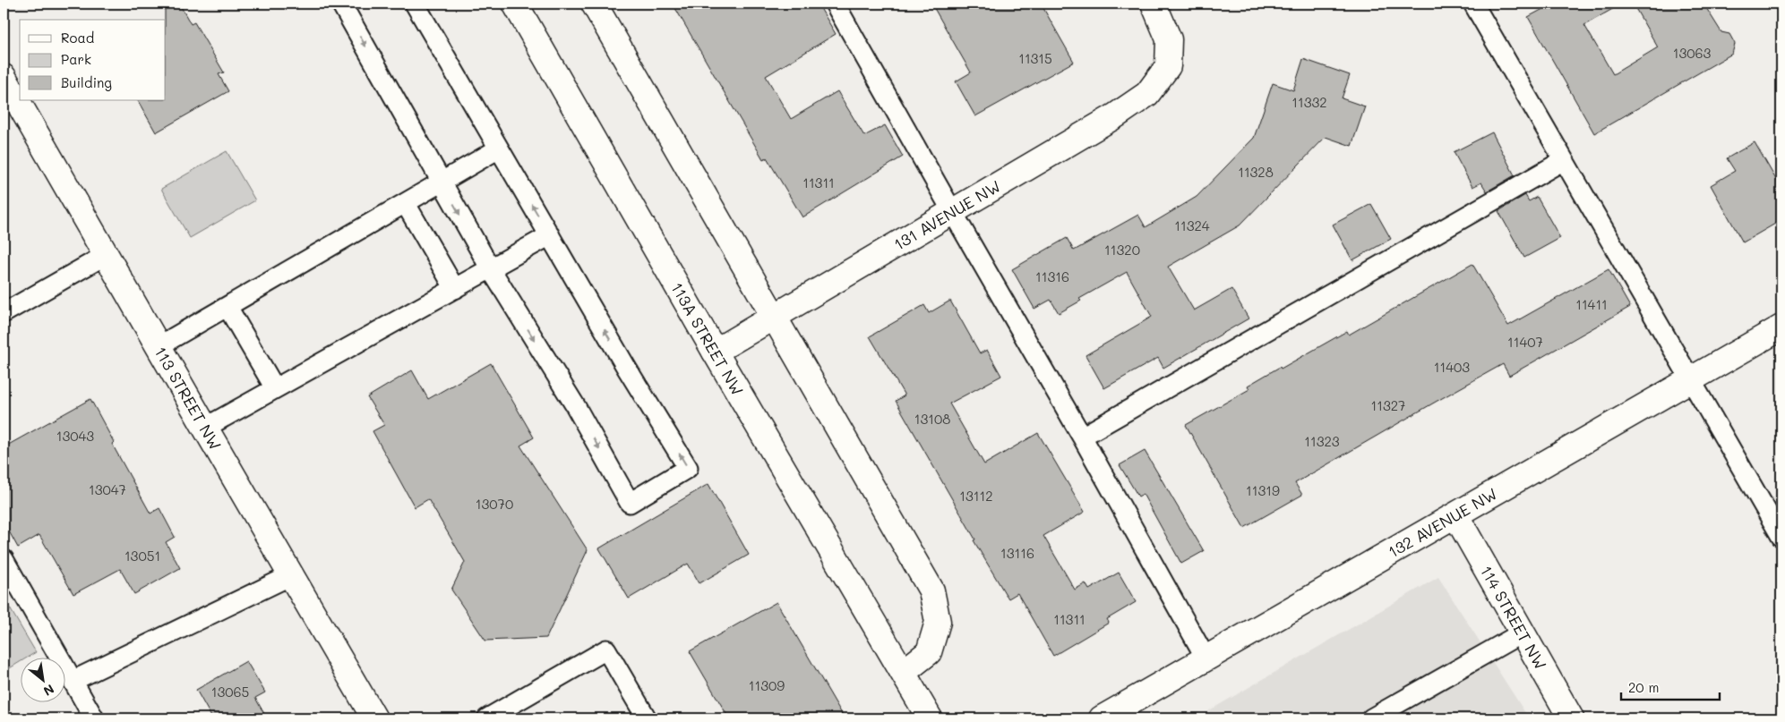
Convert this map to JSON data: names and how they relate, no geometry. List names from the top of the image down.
{
  "streets": {
    "street": [
      "131 AVENUE NW",
      "113A STREET NW",
      "113 STREET NW",
      "132 AVENUE NW",
      "114 STREET NW"
    ]
  },
  "crossings": [
    ["131 AVENUE NW", "113A STREET NW"],
    ["132 AVENUE NW", "114 STREET NW"]
  ],
  "house_numbers": [
    "13063",
    "11315",
    "11332",
    "11328",
    "11311",
    "11324",
    "11320",
    "11316",
    "11411",
    "11407",
    "11403",
    "11327",
    "13108",
    "13043",
    "11323",
    "13047",
    "11319",
    "13112",
    "13070",
    "13116",
    "13051",
    "11311",
    "11309",
    "13065"
  ],
  "legend": ["Road", "Park", "Building"],
  "scale_bar": "20 m",
  "north": "bottom right"
}
